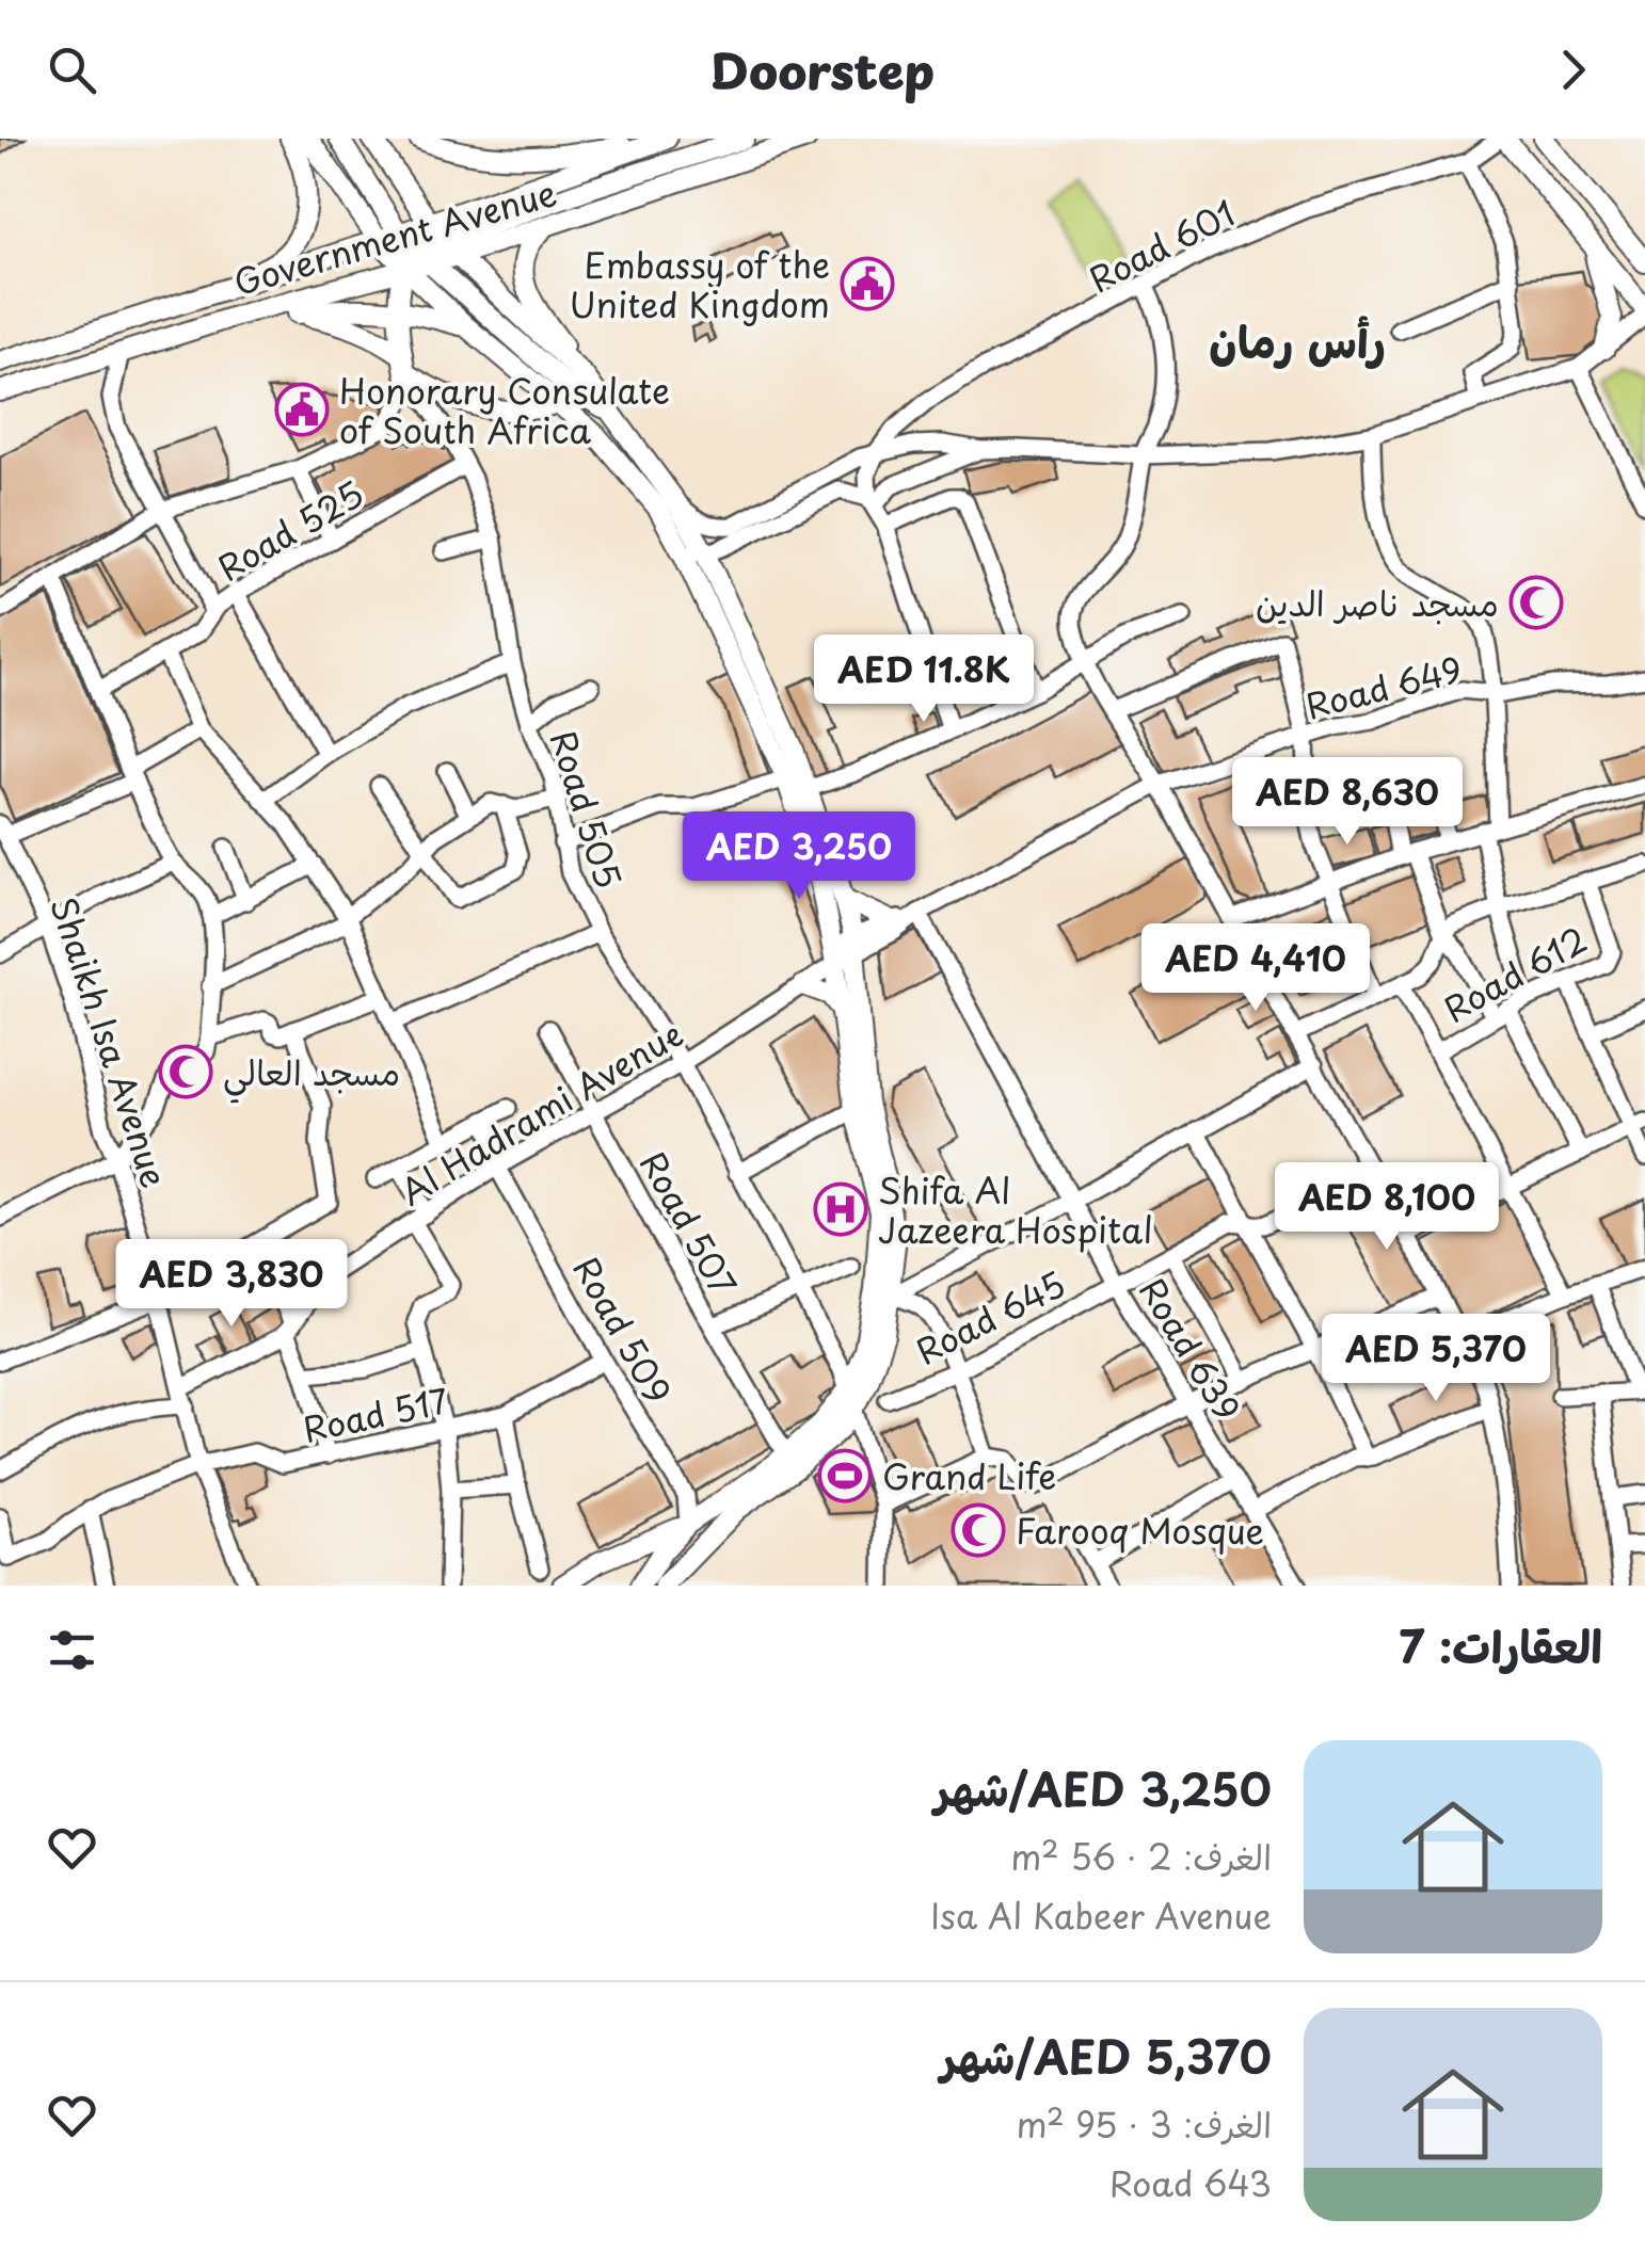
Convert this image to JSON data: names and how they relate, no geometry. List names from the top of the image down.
{
  "streets": {
    "main road": ["Government Avenue"],
    "street": [
      "Road 601",
      "Road 525",
      "Road 649",
      "Road 505",
      "Road 612",
      "Shaikh Isa Avenue",
      "Al Hadrami Avenue",
      "Road 507",
      "Road 645",
      "Road 509",
      "Road 639",
      "Road 517"
    ]
  },
  "crossings": [
    ["Road 525", "Road 505"],
    ["Road 649", "Al Hadrami Avenue"],
    ["Road 649", "Road 639"],
    ["Road 505", "Al Hadrami Avenue"],
    ["Shaikh Isa Avenue", "Al Hadrami Avenue"],
    ["Shaikh Isa Avenue", "Road 517"],
    ["Al Hadrami Avenue", "Road 507"],
    ["Al Hadrami Avenue", "Road 509"],
    ["Road 645", "Road 639"],
    ["Road 509", "Road 517"]
  ],
  "districts": ["رأس رمان"],
  "places": {
    "public building": ["Embassy of the United Kingdom", "Honorary Consulate of South Africa"],
    "mosque": ["مسجد ناصر الدين", "مسجد العالي", "Farooq Mosque"],
    "hospital": ["Shifa Al Jazeera Hospital"],
    "sports": ["Grand Life"]
  },
  "page": {
    "header": "Doorstep",
    "price": [
      "AED 11.8K",
      "AED 8,630",
      "AED 3,250",
      "AED 4,410",
      "AED 8,100",
      "AED 3,830",
      "AED 5,370"
    ],
    "heading": "العقارات: 7",
    "list": [
      {
        "name": "AED 3,250/شهر",
        "note": "الغرف: 2 · 56 m² · Isa Al Kabeer Avenue"
      },
      {
        "name": "AED 5,370/شهر",
        "note": "الغرف: 3 · 95 m² · Road 643"
      }
    ]
  }
}
